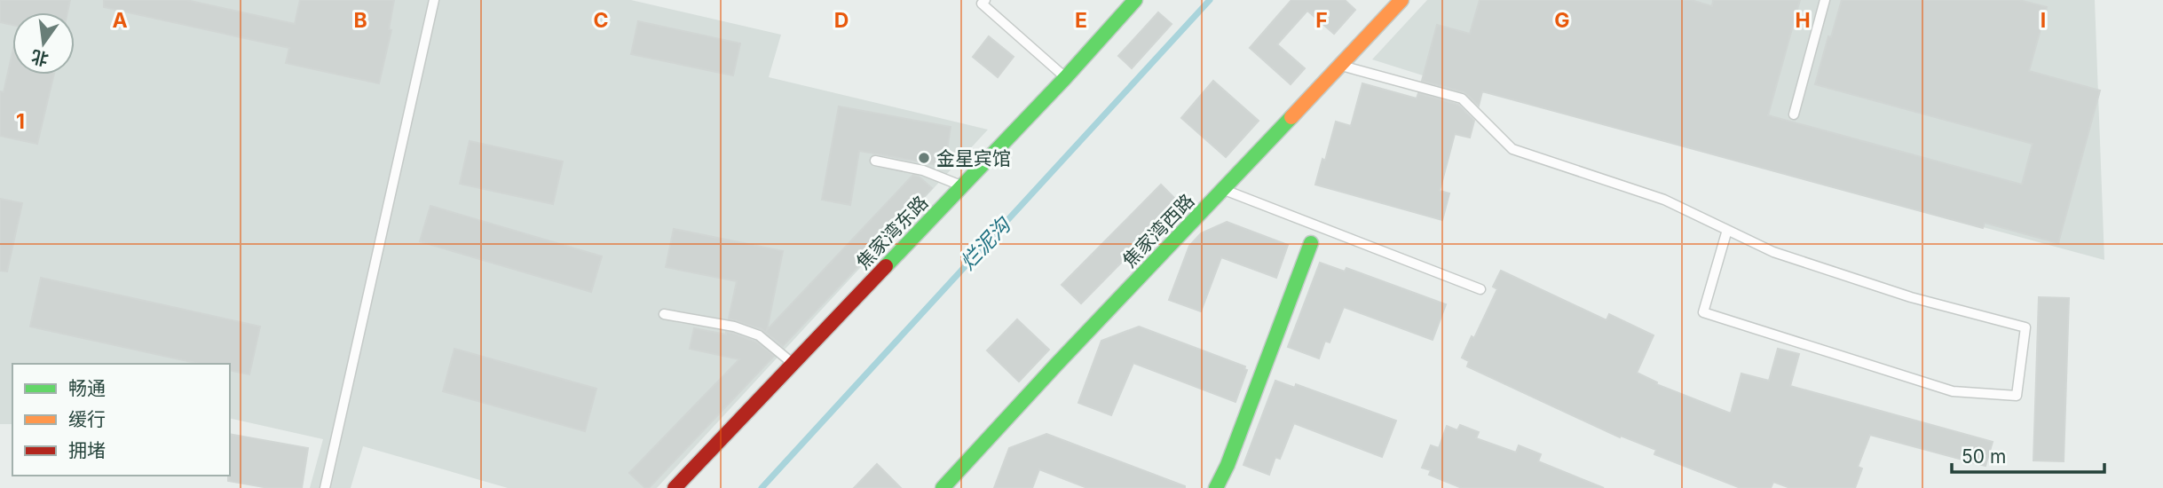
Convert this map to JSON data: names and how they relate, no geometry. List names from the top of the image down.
{
  "streets": {
    "street": ["焦家湾西路", "焦家湾东路"]
  },
  "water": ["烂泥沟"],
  "places": ["金星宾馆"],
  "legend": ["畅通", "缓行", "拥堵"],
  "scale_bar": "50 m",
  "north": "bottom",
  "grid": {
    "columns": [
      "A",
      "B",
      "C",
      "D",
      "E",
      "F",
      "G",
      "H",
      "I"
    ],
    "rows": ["1"]
  }
}
